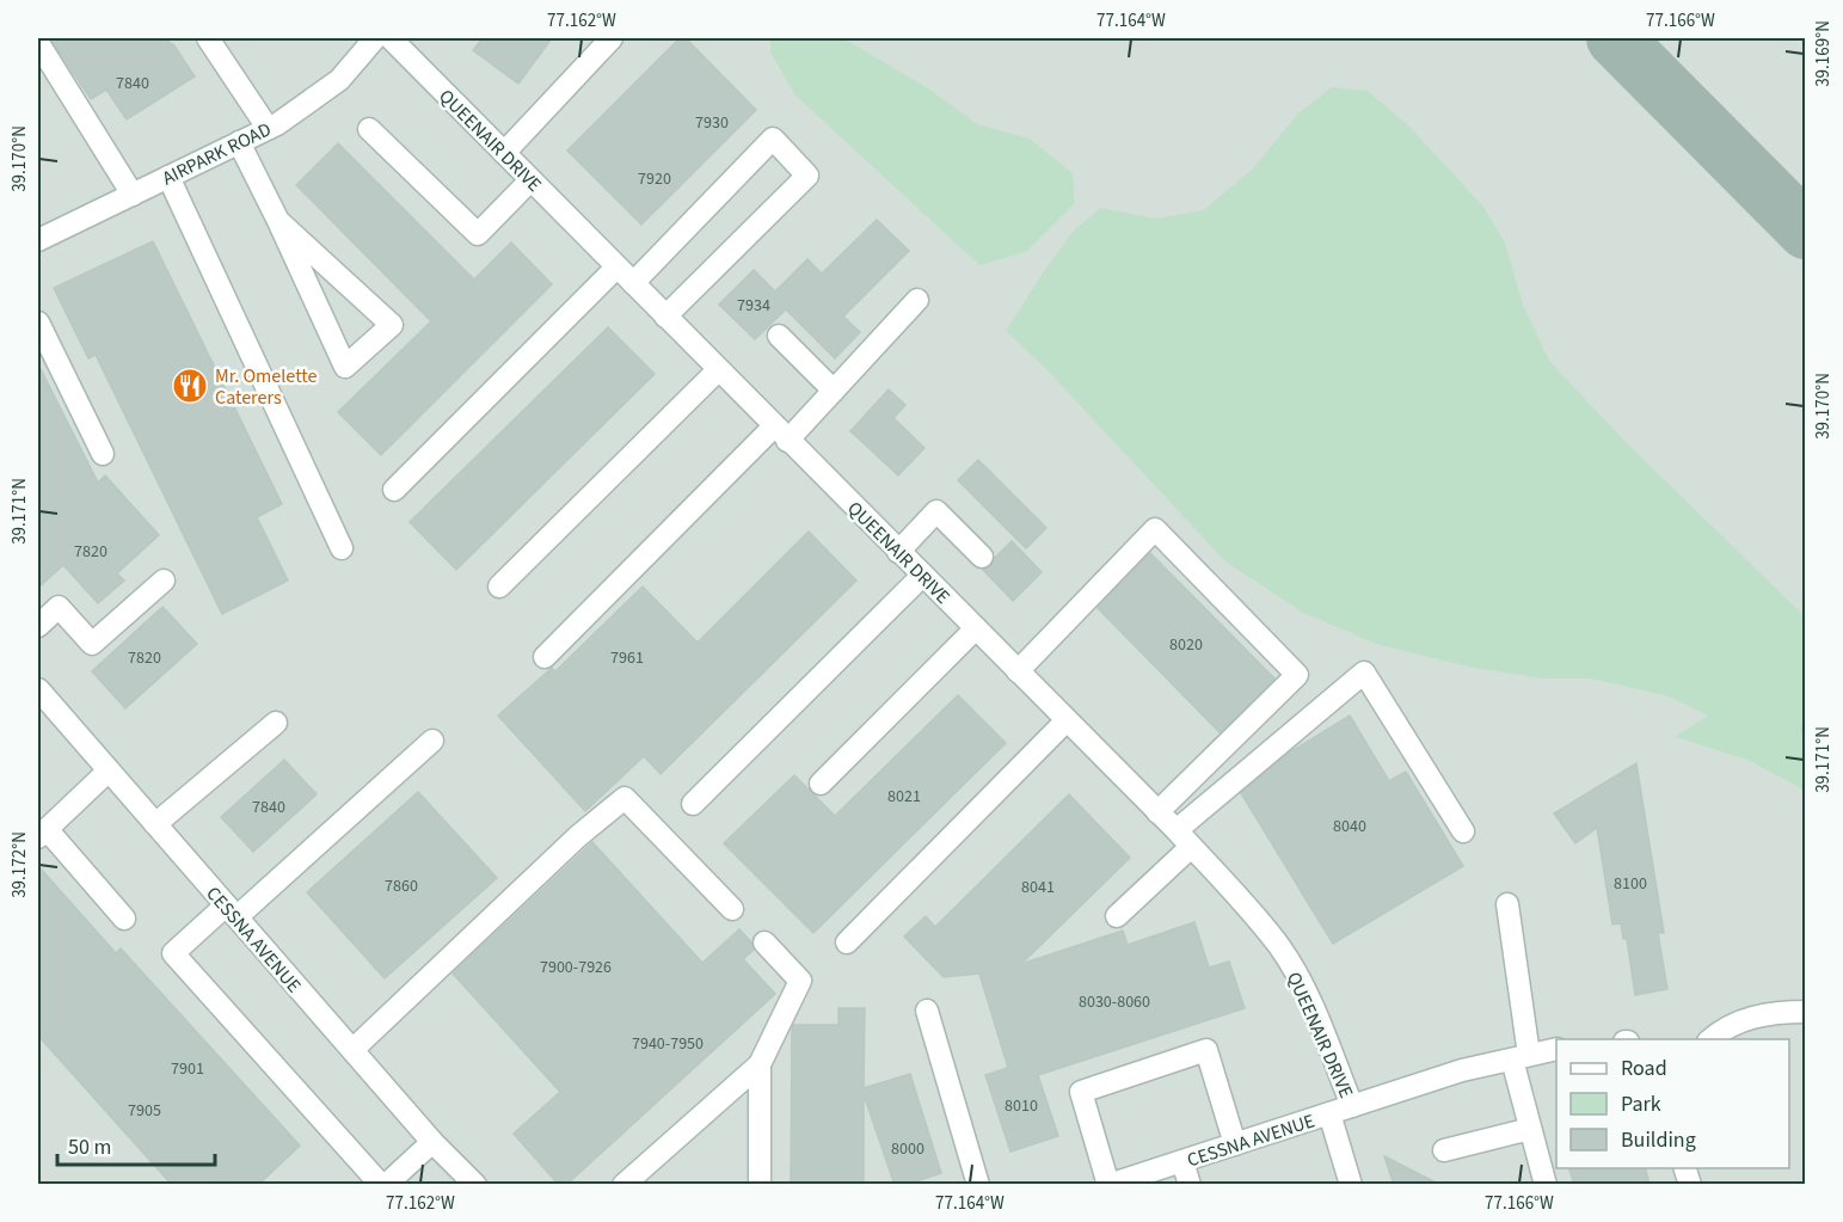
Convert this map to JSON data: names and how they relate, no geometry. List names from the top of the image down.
{
  "streets": {
    "street": ["QUEENAIR DRIVE", "AIRPARK ROAD", "CESSNA AVENUE"]
  },
  "crossings": [
    ["QUEENAIR DRIVE", "CESSNA AVENUE"]
  ],
  "places": {
    "restaurant": ["Mr. Omelette Caterers"]
  },
  "house_numbers": [
    "7840",
    "7930",
    "7920",
    "7934",
    "7820",
    "8020",
    "7820",
    "7961",
    "8021",
    "7840",
    "8040",
    "8100",
    "7860",
    "8041",
    "7900-7926",
    "8030-8060",
    "7940-7950",
    "7901",
    "8010",
    "7905",
    "8000"
  ],
  "legend": ["Road", "Park", "Building"],
  "scale_bar": "50 m",
  "coordinates": [
    "77.162°W",
    "77.164°W",
    "77.166°W",
    "39.169°N",
    "39.170°N",
    "39.171°N",
    "39.172°N"
  ]
}
